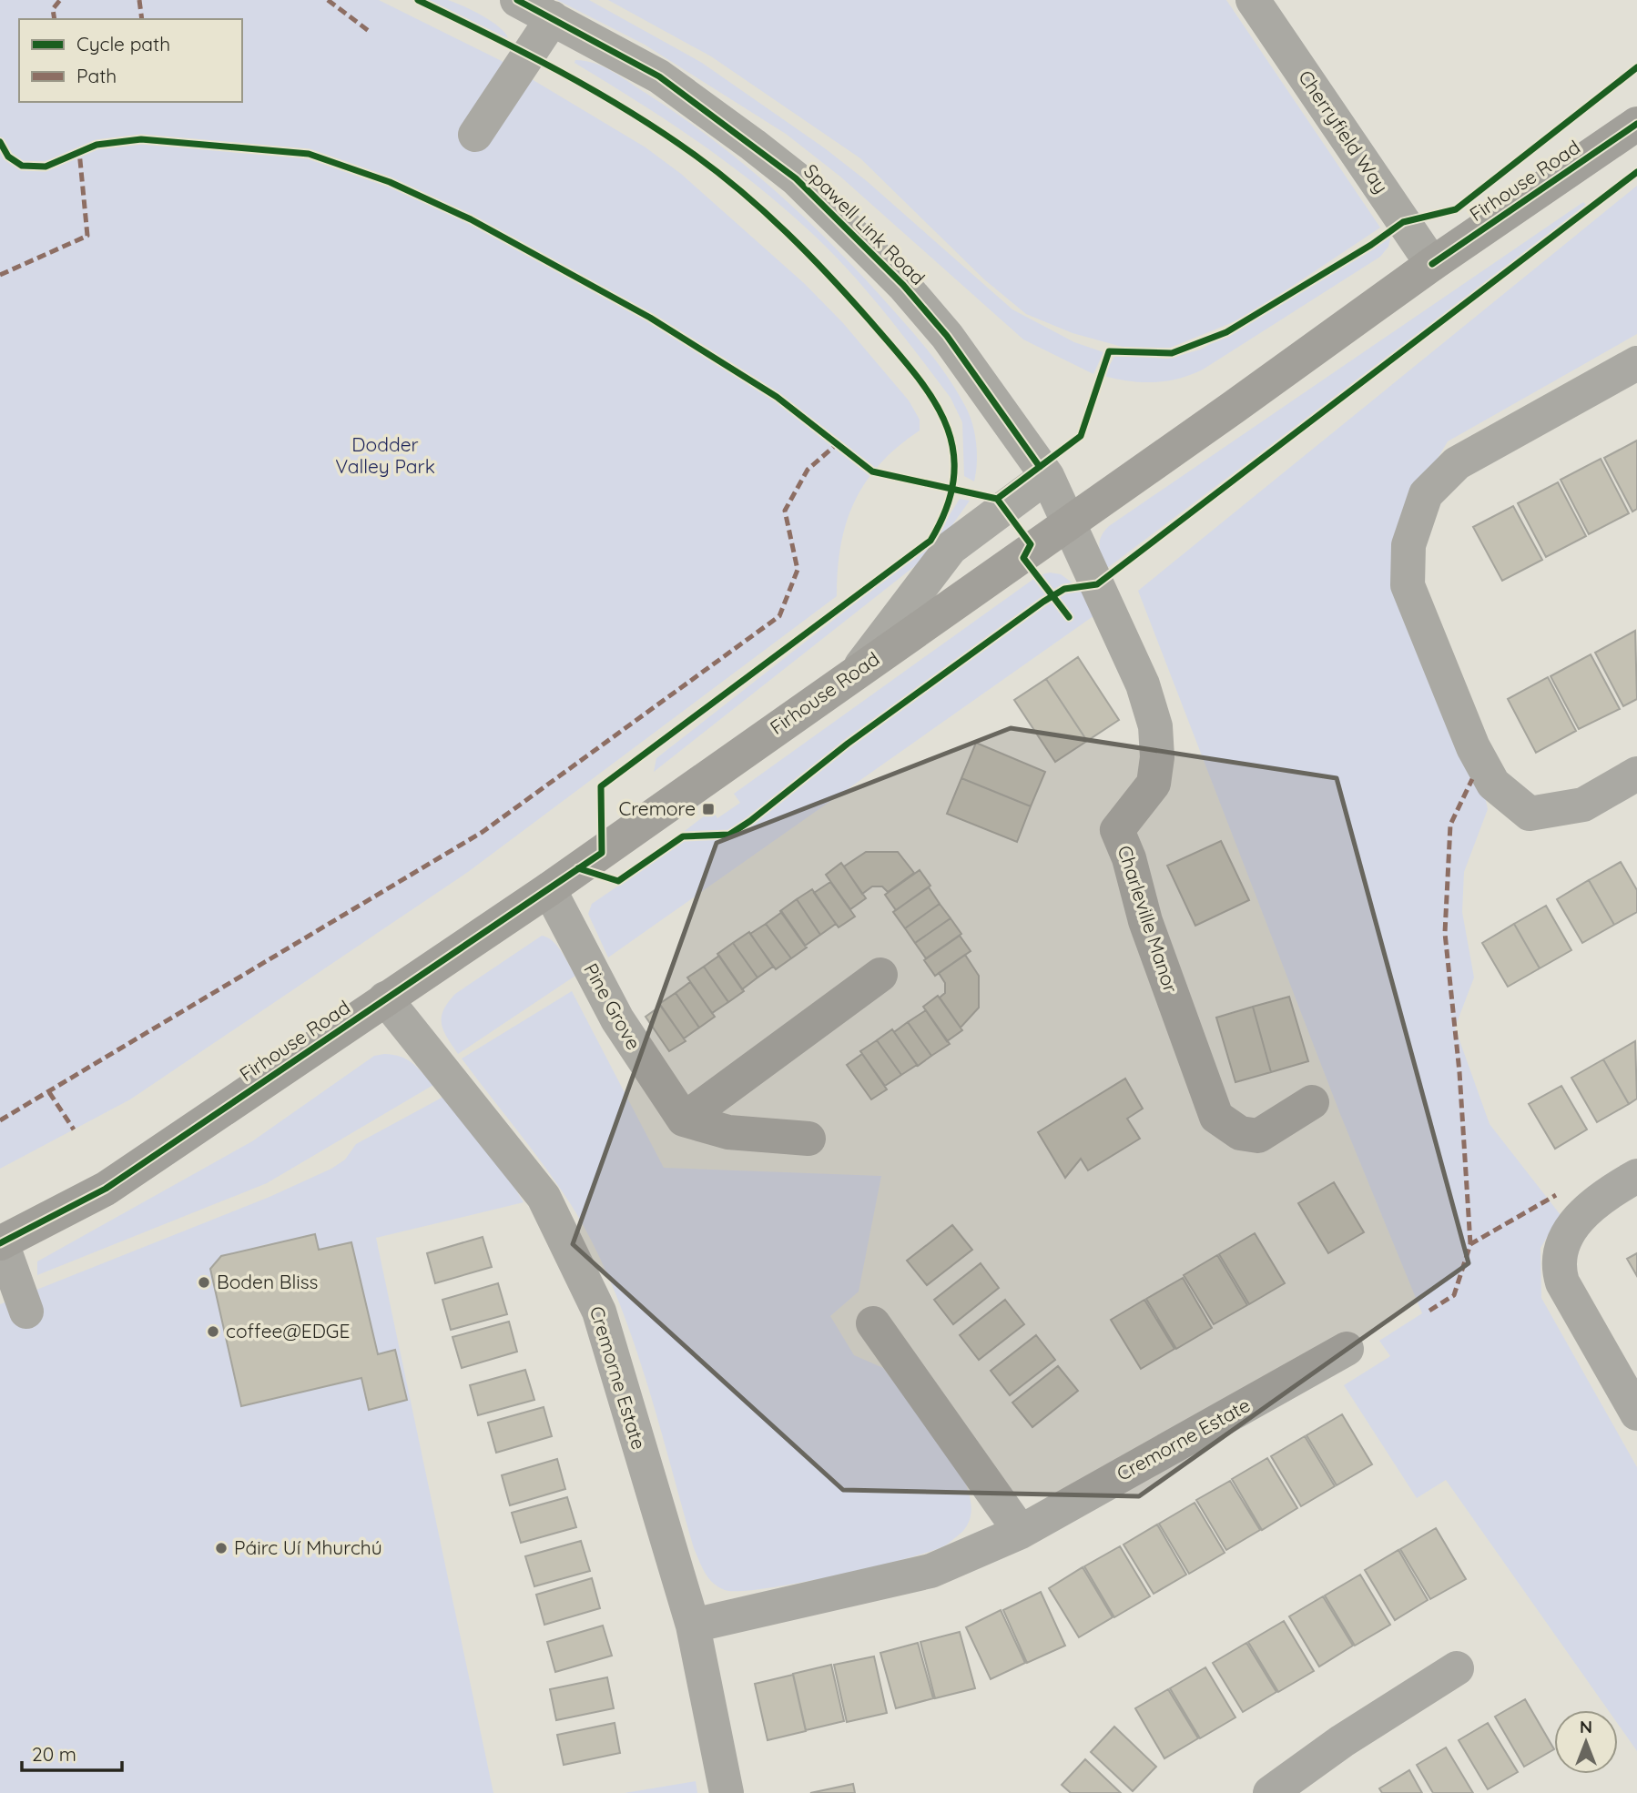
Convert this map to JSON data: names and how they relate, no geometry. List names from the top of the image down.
{
  "streets": {
    "main road": ["Firhouse Road"],
    "street": [
      "Cherryfield Way",
      "Spawell Link Road",
      "Charleville Manor",
      "Pine Grove",
      "Cremorne Estate"
    ]
  },
  "crossings": [
    ["Cherryfield Way", "Firhouse Road"],
    ["Firhouse Road", "Spawell Link Road"],
    ["Firhouse Road", "Charleville Manor"],
    ["Firhouse Road", "Pine Grove"],
    ["Firhouse Road", "Cremorne Estate"],
    ["Spawell Link Road", "Charleville Manor"]
  ],
  "parks": ["Dodder Valley Park"],
  "places": {
    "transit": ["Cremore"],
    "other": ["Boden Bliss", "coffee@EDGE", "Páirc Uí Mhurchú"]
  },
  "legend": ["Cycle path", "Path"],
  "scale_bar": "20 m",
  "north": "top"
}
